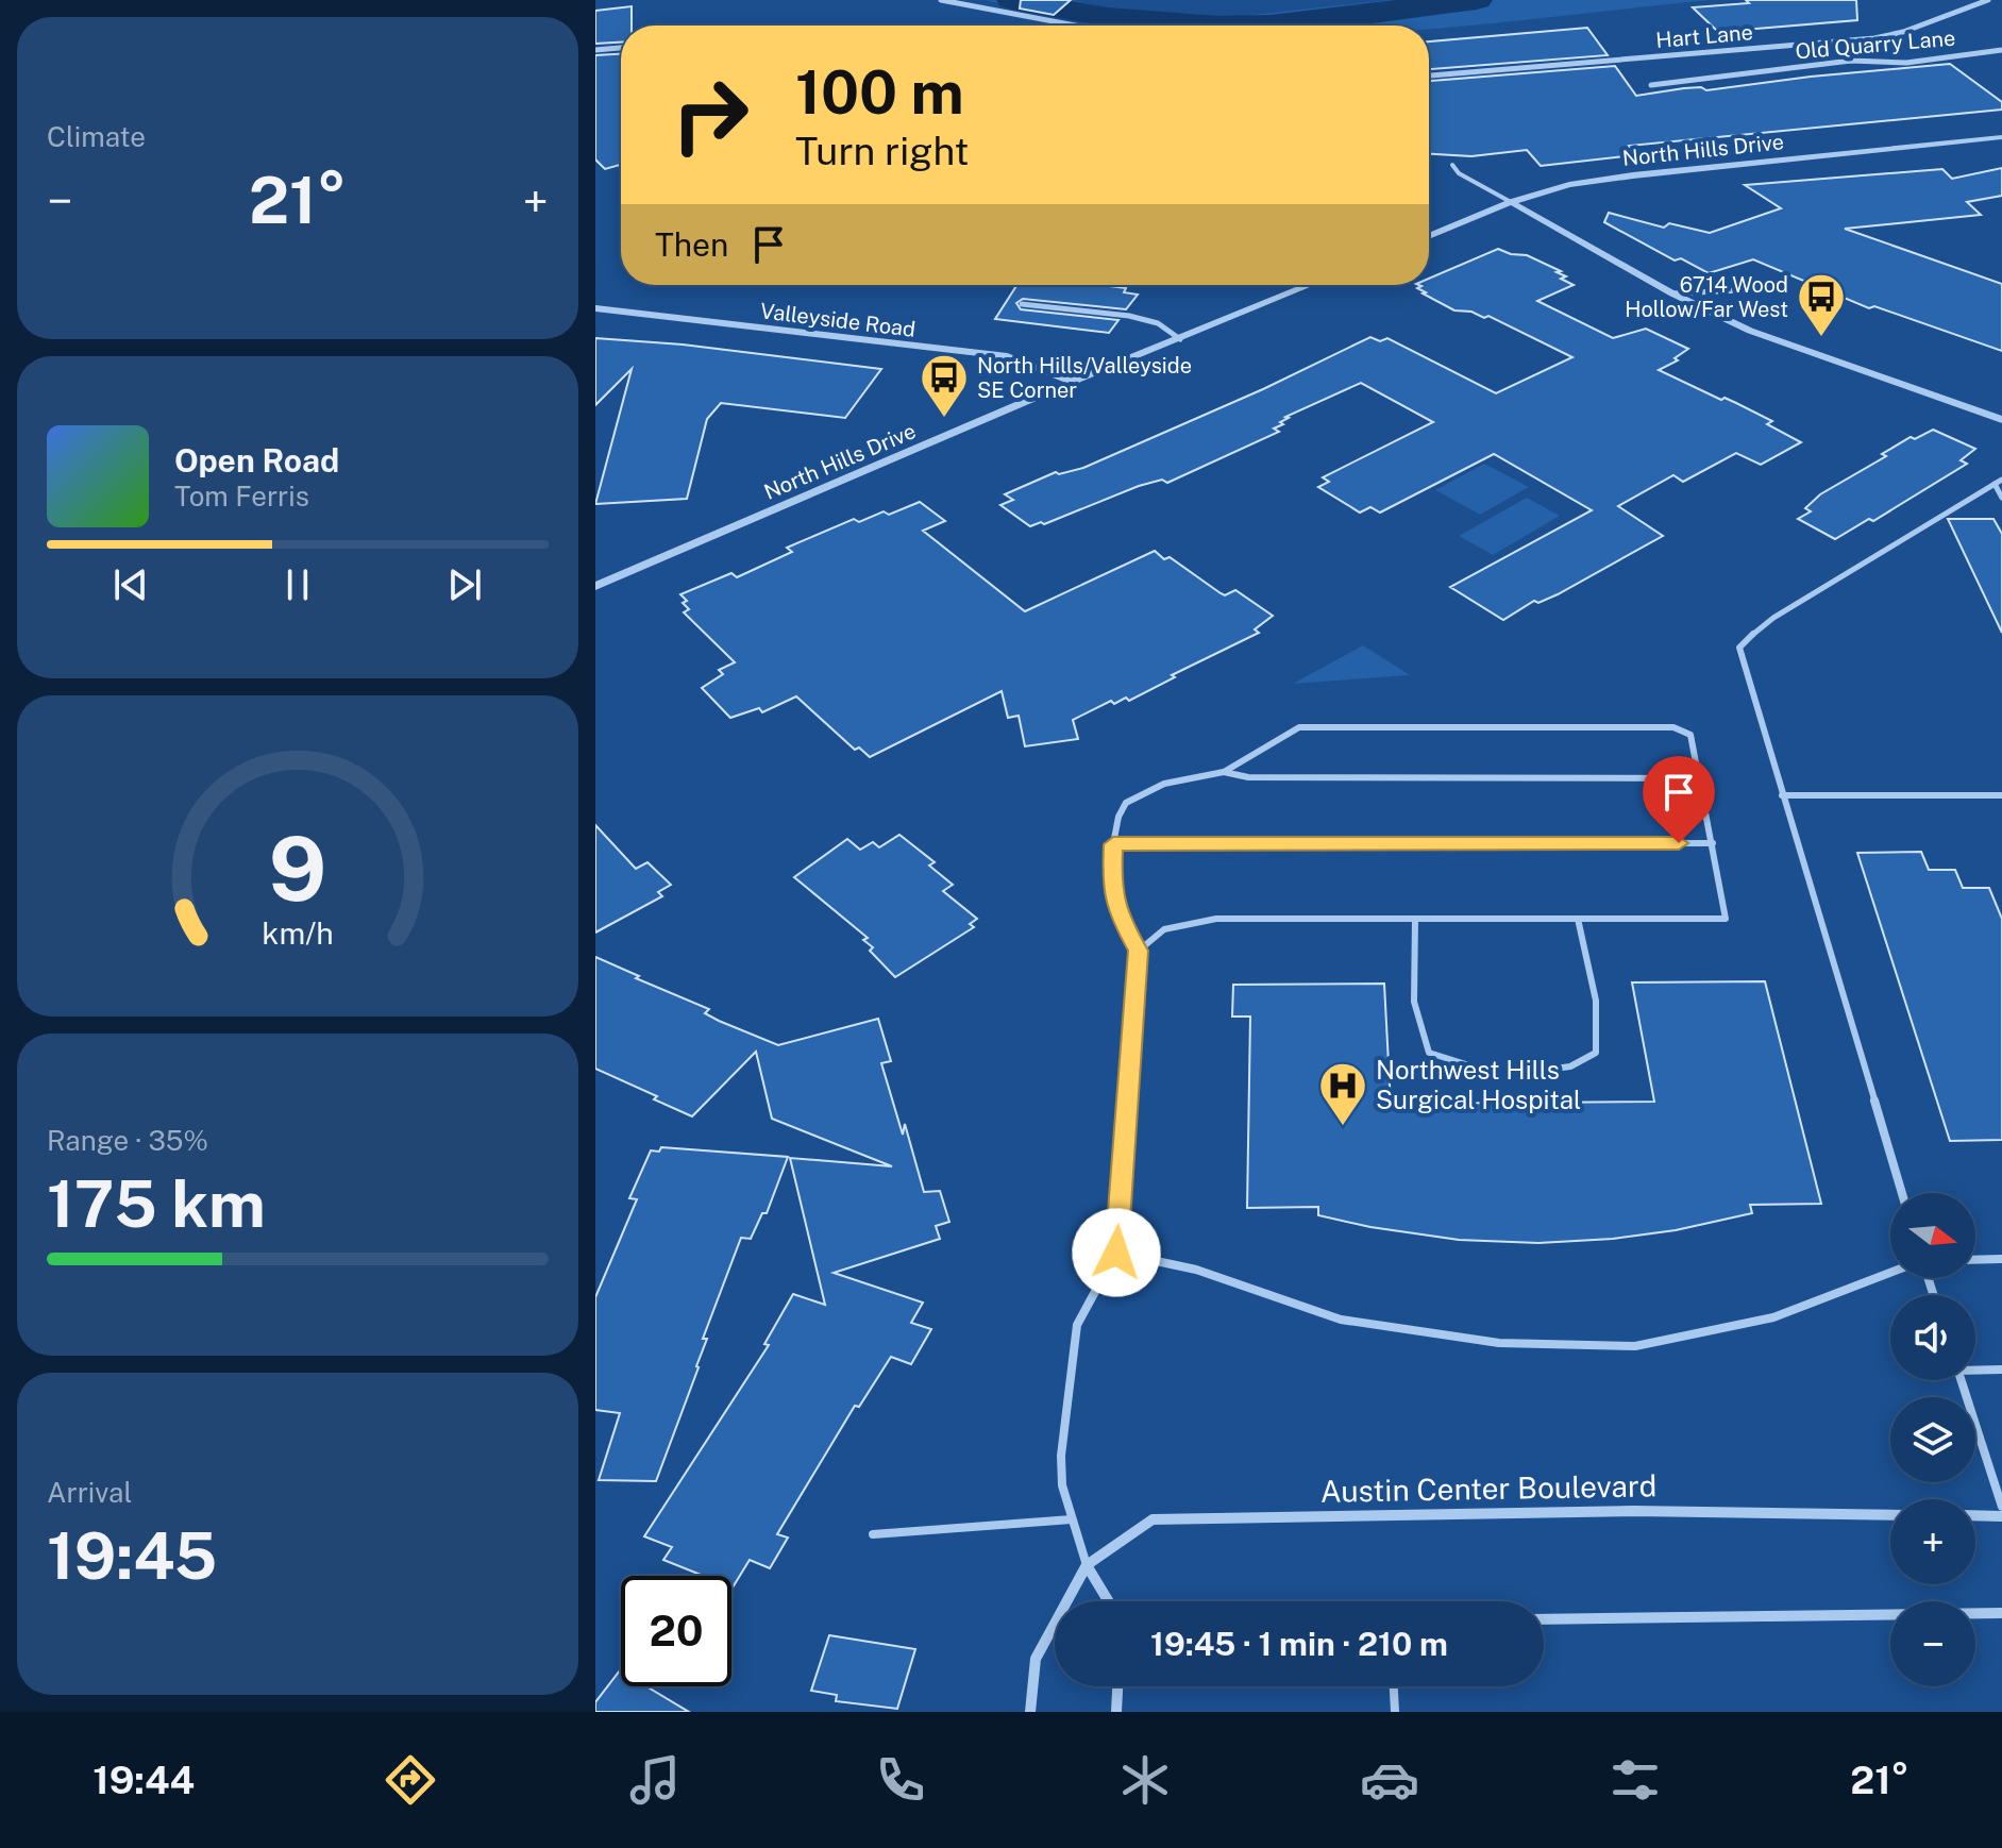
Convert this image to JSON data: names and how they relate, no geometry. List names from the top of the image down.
{
  "streets": {
    "street": [
      "Hart Lane",
      "Old Quarry Lane",
      "North Hills Drive",
      "Valleyside Road",
      "Austin Center Boulevard"
    ]
  },
  "crossings": [
    ["North Hills Drive", "Valleyside Road"]
  ],
  "places": {
    "bus stop": ["6714 Wood Hollow/Far West", "North Hills/Valleyside SE Corner"],
    "hospital": ["Northwest Hills Surgical Hospital"]
  },
  "north": "right",
  "page": {
    "tile": [
      "Climate",
      ["Range · 35%", "175 km"],
      ["Arrival", "19:45"]
    ],
    "turn": ["100 m", "Turn right"],
    "heat": ["−", "21°", "+"],
    "then": "Then",
    "song": ["Open Road", "Tom Ferris"],
    "map_buttons": ["+", "−"],
    "limit": "20",
    "trip": "19:45 · 1 min · 210 m",
    "tabs": ["19:44", "21°"],
    "gauge": ["9", "km/h"]
  }
}
